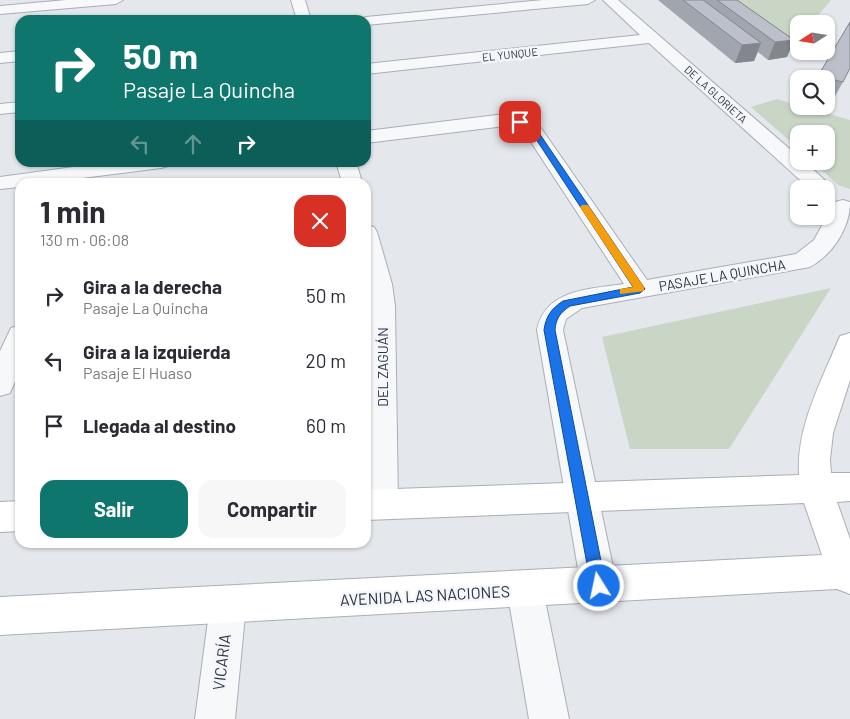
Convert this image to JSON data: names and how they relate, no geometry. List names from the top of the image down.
{
  "streets": {
    "street": [
      "EL YUNQUE",
      "DE LA GLORIETA",
      "PASAJE LA QUINCHA",
      "DEL ZAGUÁN",
      "AVENIDA LAS NACIONES",
      "VICARÍA"
    ]
  },
  "crossings": [
    ["EL YUNQUE", "DE LA GLORIETA"],
    ["PASAJE LA QUINCHA", "AVENIDA LAS NACIONES"],
    ["AVENIDA LAS NACIONES", "VICARÍA"]
  ],
  "north": "left",
  "page": {
    "map_buttons": ["+", "−"],
    "turn": ["50 m", "Pasaje La Quincha"],
    "heading": ["1 min", "130 m · 06:08"],
    "list": [
      {
        "name": "Gira a la derecha",
        "note": "Pasaje La Quincha",
        "value": "50 m"
      },
      {
        "name": "Gira a la izquierda",
        "note": "Pasaje El Huaso",
        "value": "20 m"
      },
      {
        "name": "Llegada al destino",
        "value": "60 m"
      }
    ],
    "buttons": ["Salir", "Compartir"]
  }
}
